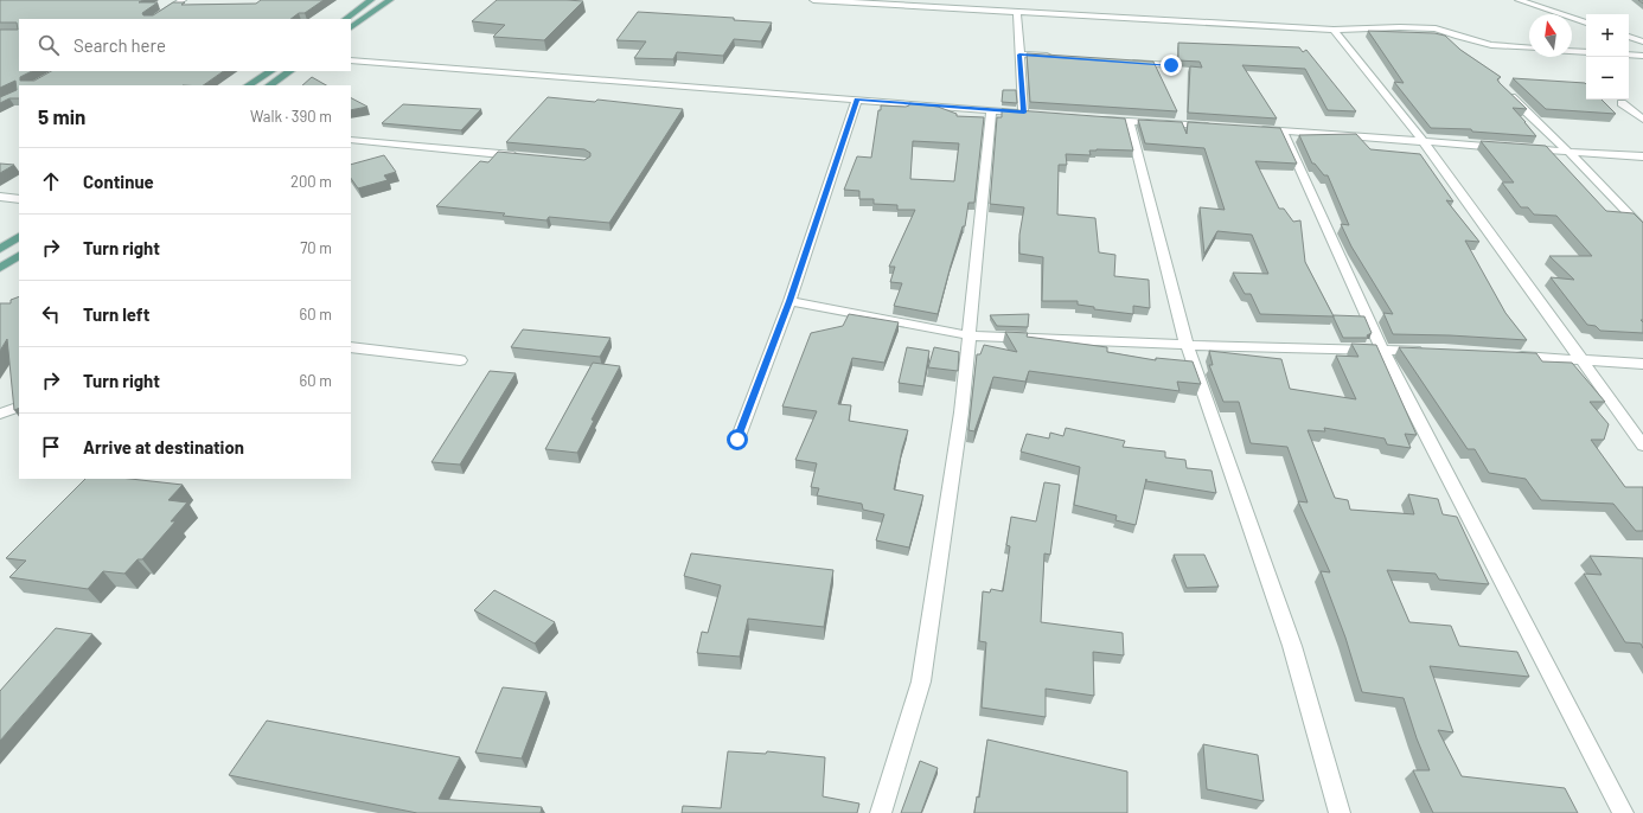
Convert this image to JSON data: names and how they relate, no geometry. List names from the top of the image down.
{
  "north": "top",
  "page": {
    "map_buttons": ["+", "−"],
    "search": "Search here",
    "heading": ["5 min", "Walk · 390 m"],
    "list": [
      ["Continue", "200 m"],
      ["Turn right", "70 m"],
      ["Turn left", "60 m"],
      ["Turn right", "60 m"],
      "Arrive at destination"
    ]
  }
}
